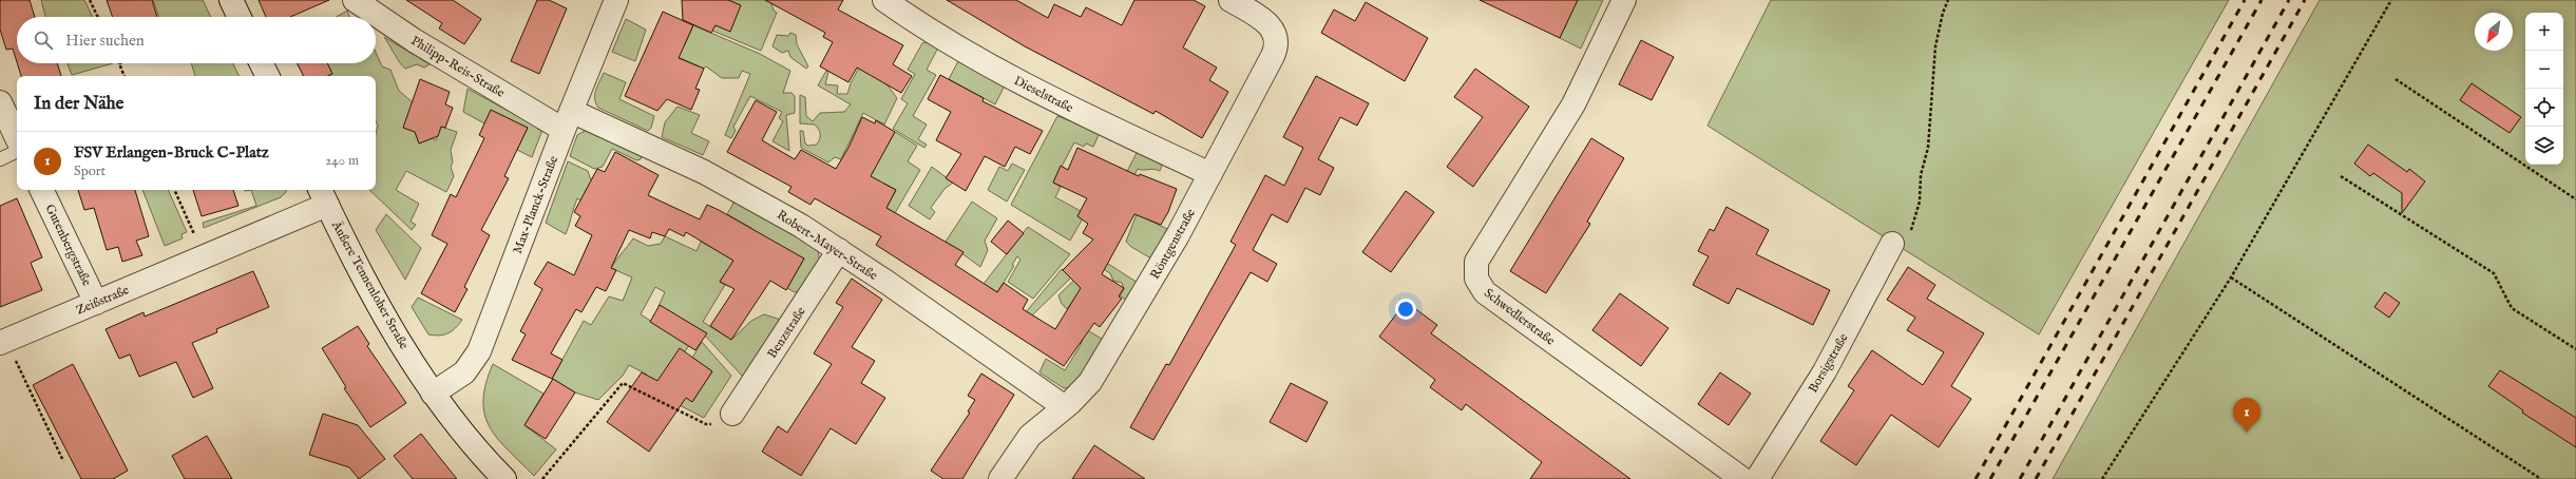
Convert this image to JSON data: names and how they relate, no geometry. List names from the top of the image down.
{
  "streets": {
    "street": [
      "Philipp-Reis-Straße",
      "Dieselstraße",
      "Max-Planck-Straße",
      "Röntgenstraße",
      "Gutenbergstraße",
      "Robert-Mayer-Straße",
      "Äußere Tennenloher Straße",
      "Zeißstraße",
      "Schwedlerstraße",
      "Benzstraße",
      "Borsigstraße"
    ]
  },
  "crossings": [
    ["Philipp-Reis-Straße", "Max-Planck-Straße"],
    ["Philipp-Reis-Straße", "Robert-Mayer-Straße"],
    ["Dieselstraße", "Röntgenstraße"],
    ["Max-Planck-Straße", "Robert-Mayer-Straße"],
    ["Max-Planck-Straße", "Äußere Tennenloher Straße"],
    ["Röntgenstraße", "Robert-Mayer-Straße"],
    ["Gutenbergstraße", "Zeißstraße"],
    ["Robert-Mayer-Straße", "Benzstraße"],
    ["Äußere Tennenloher Straße", "Zeißstraße"]
  ],
  "north": "bottom left",
  "page": {
    "map_buttons": ["+", "−"],
    "search": "Hier suchen",
    "heading": "In der Nähe",
    "list": [
      {
        "mark": "1",
        "name": "FSV Erlangen-Bruck C-Platz",
        "note": "Sport",
        "value": "240 m"
      }
    ],
    "pins": "1"
  }
}
